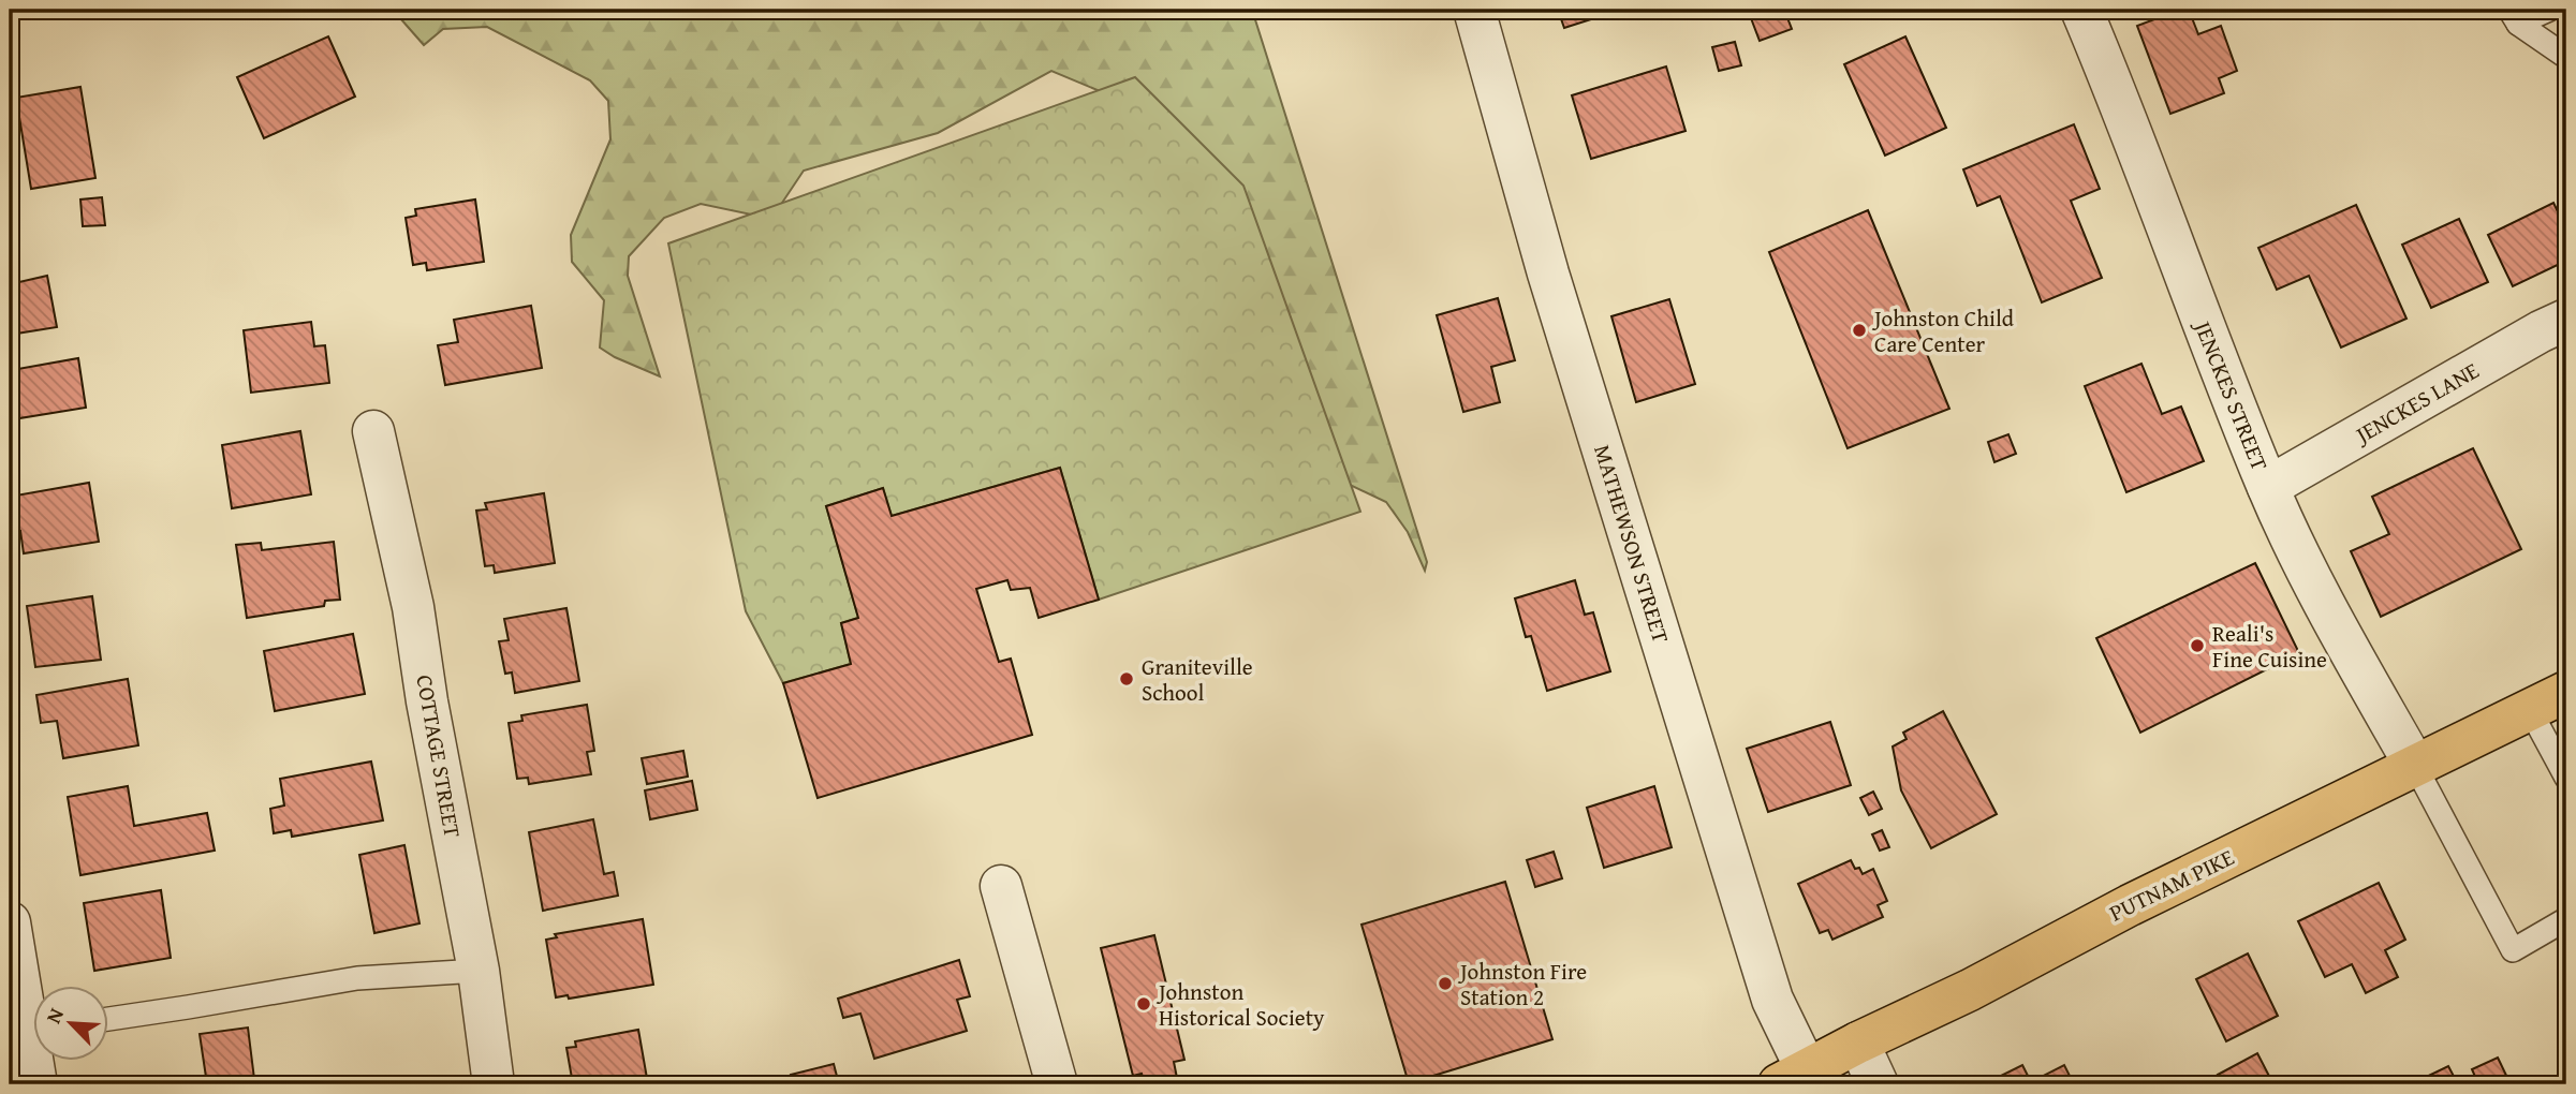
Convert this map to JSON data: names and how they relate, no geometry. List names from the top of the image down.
{
  "streets": {
    "main road": ["PUTNAM PIKE"],
    "street": [
      "JENCKES STREET",
      "JENCKES LANE",
      "MATHEWSON STREET",
      "COTTAGE STREET"
    ]
  },
  "crossings": [
    ["JENCKES STREET", "JENCKES LANE"],
    ["JENCKES STREET", "PUTNAM PIKE"],
    ["MATHEWSON STREET", "PUTNAM PIKE"]
  ],
  "places": [
    "Johnston Child Care Center",
    "Reali's Fine Cuisine",
    "Graniteville School",
    "Johnston Fire Station 2",
    "Johnston Historical Society"
  ],
  "north": "top left"
}
